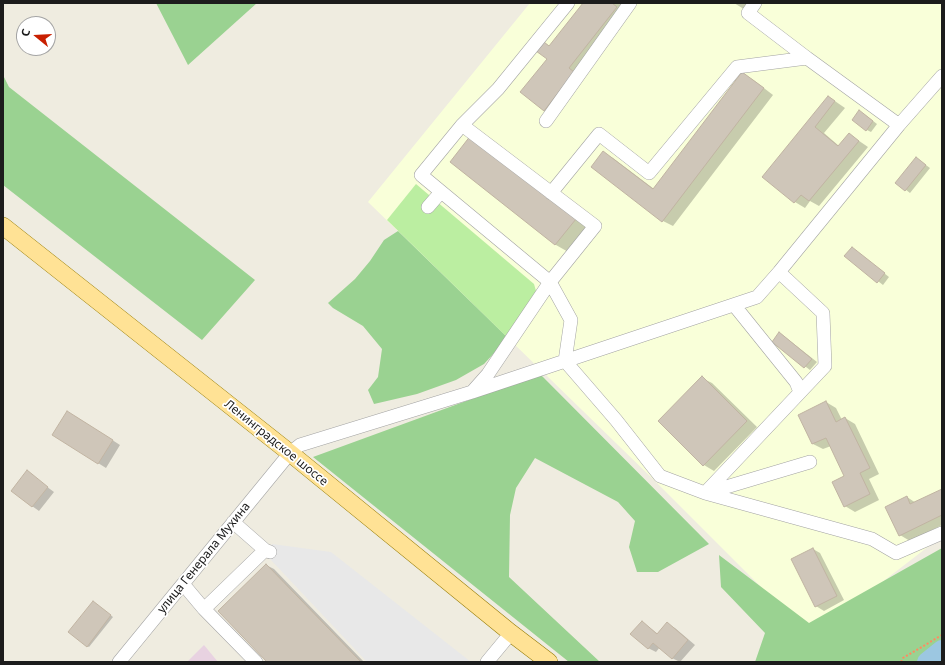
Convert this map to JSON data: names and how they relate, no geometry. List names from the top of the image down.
{
  "streets": {
    "main road": ["Ленинградское шоссе"],
    "street": ["улица Генерала Мухина"]
  },
  "crossings": [
    ["Ленинградское шоссе", "улица Генерала Мухина"]
  ],
  "north": "left"
}
